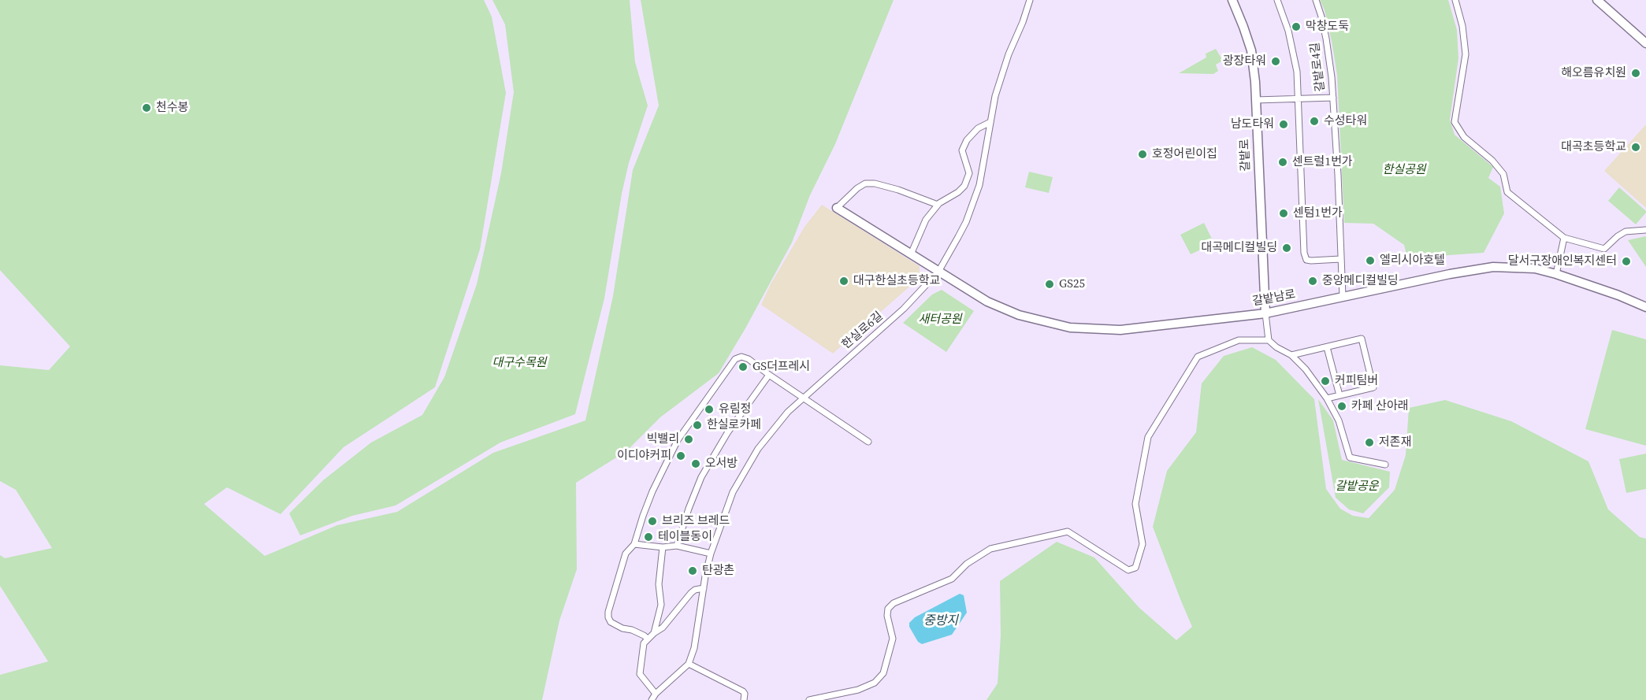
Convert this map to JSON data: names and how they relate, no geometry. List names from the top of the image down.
{
  "streets": {
    "main road": ["갈밭로", "갈밭남로"],
    "street": ["갈밭로4길", "한실로6길"]
  },
  "crossings": [
    ["갈밭로4길", "갈밭로"],
    ["갈밭로", "갈밭남로"],
    ["갈밭남로", "한실로6길"]
  ],
  "water": ["중방지"],
  "parks": [
    "한실공원",
    "새터공원",
    "대구수목원",
    "갈밭공운"
  ],
  "places": [
    "막창도둑",
    "광장타워",
    "해오름유치원",
    "천수봉",
    "수성타워",
    "남도타워",
    "대곡초등학교",
    "호정어린이집",
    "센트럴1번가",
    "센텀1번가",
    "대곡메디컬빌딩",
    "엘리시아호텔",
    "달서구장애인복지센터",
    "대구한실초등학교",
    "중앙메디컬빌딩",
    "GS25",
    "GS더프레시",
    "커피팀버",
    "카페 산아래",
    "유림정",
    "한실로카페",
    "빅밸리",
    "저존재",
    "이디야커피",
    "오서방",
    "브리즈 브레드",
    "테이블동이",
    "탄광촌"
  ]
}
